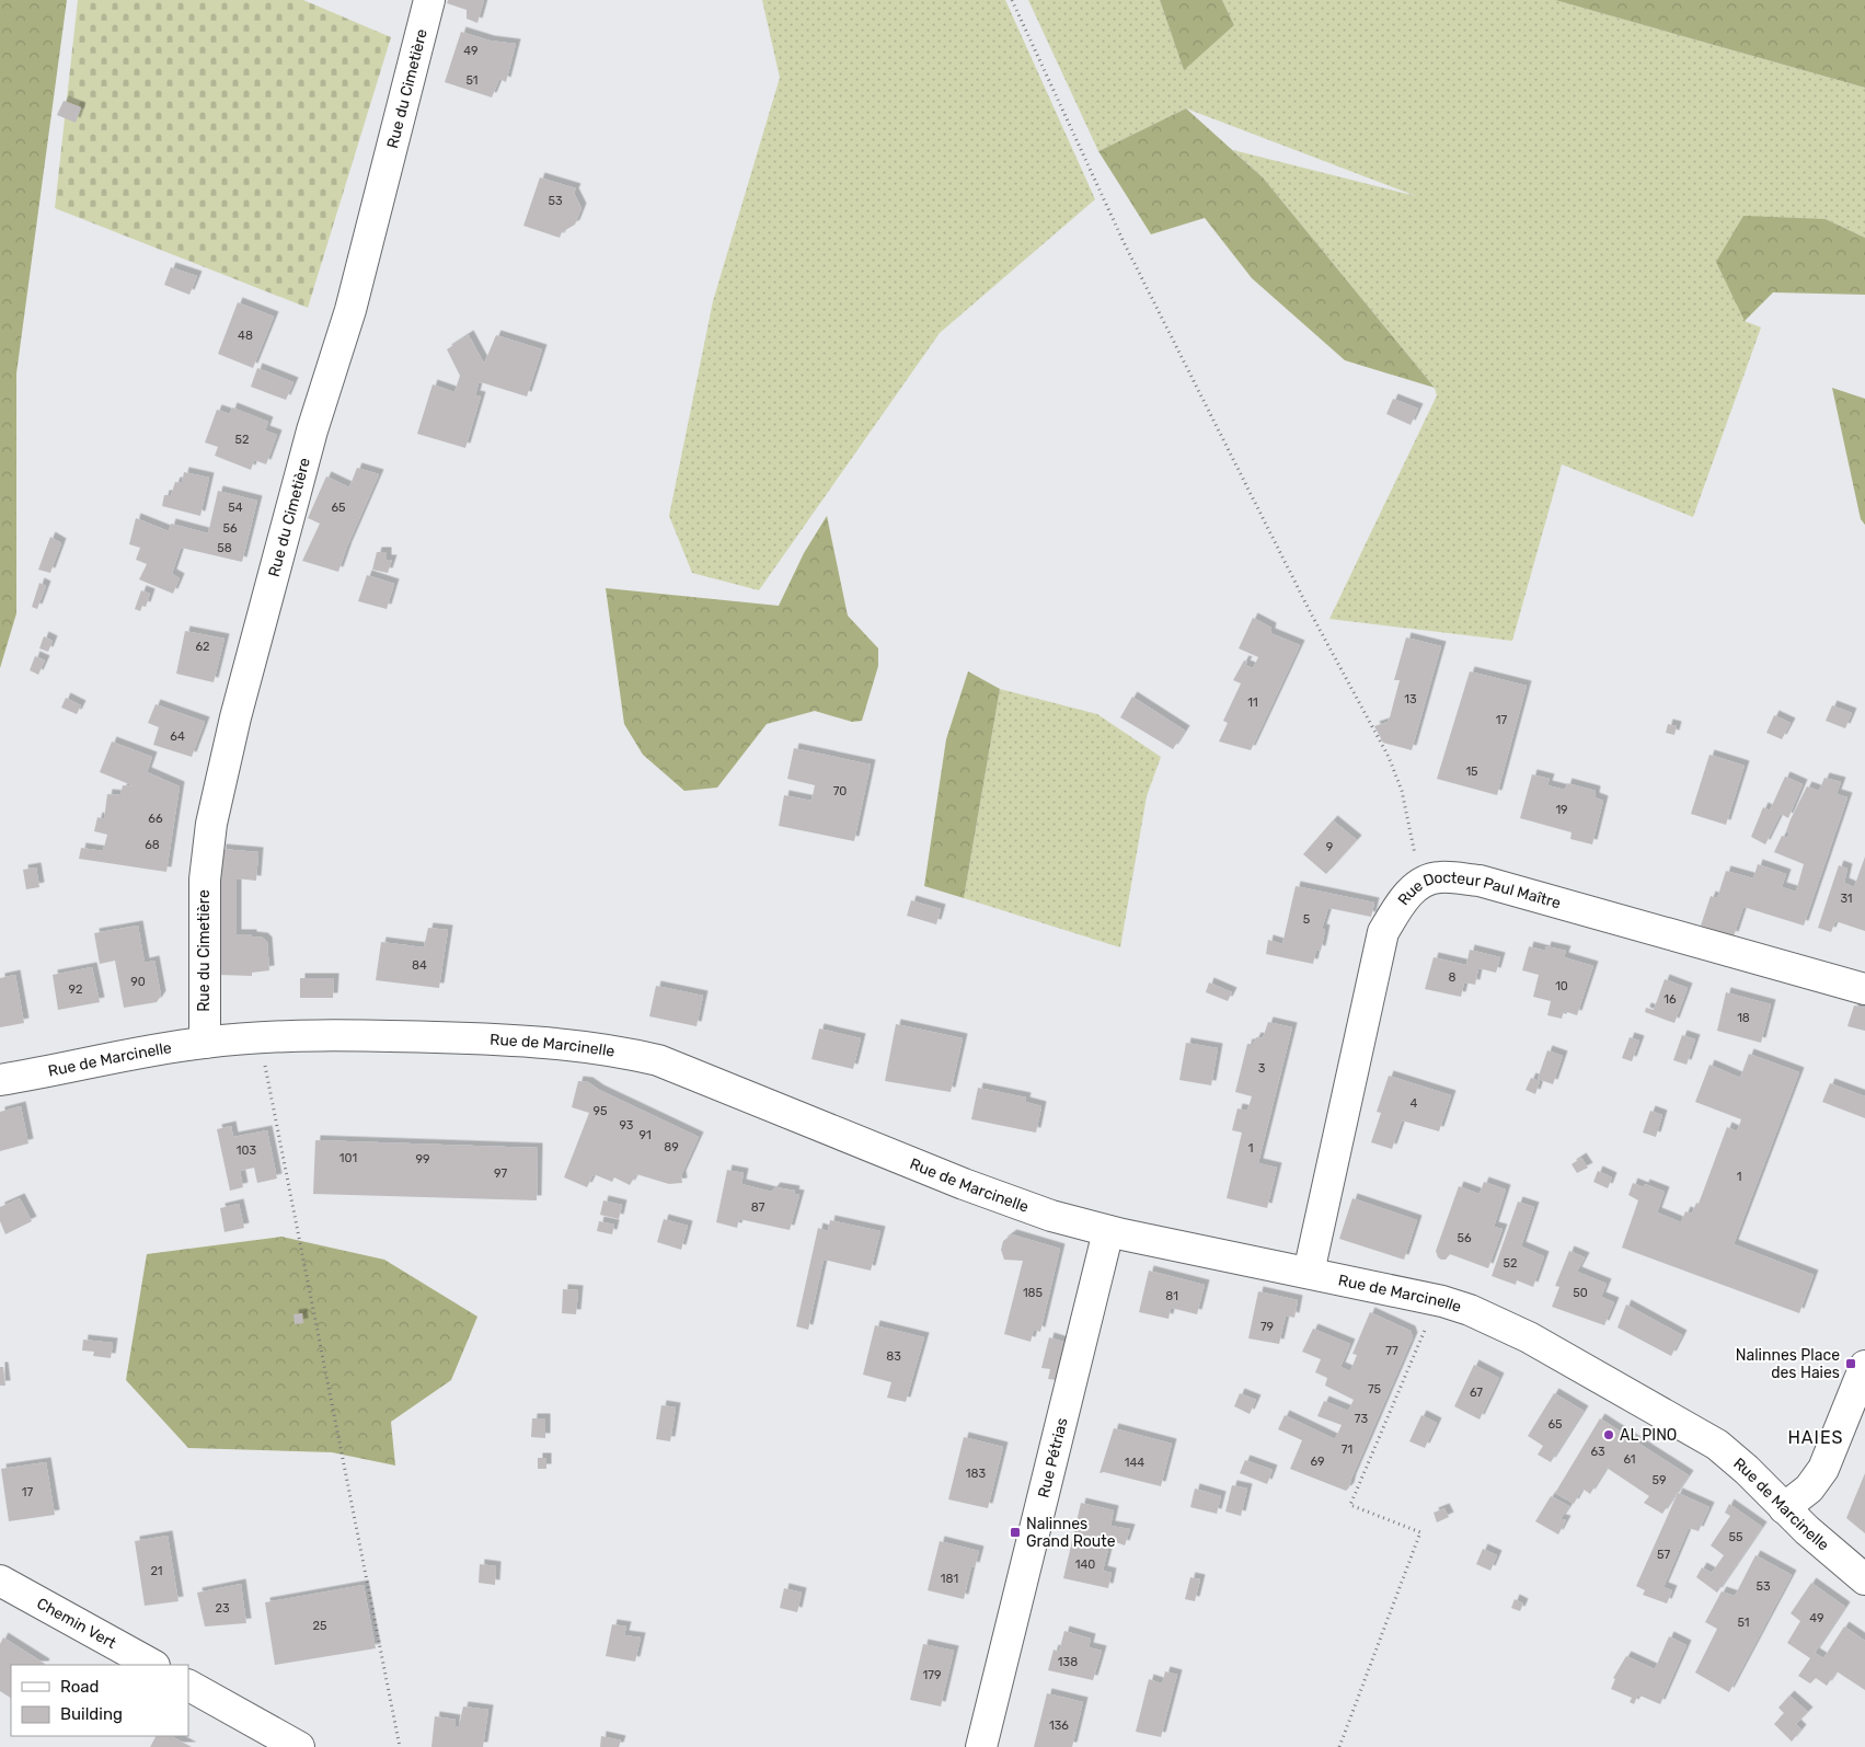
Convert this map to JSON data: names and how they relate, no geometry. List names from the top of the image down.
{
  "streets": {
    "street": [
      "Rue du Cimetière",
      "Rue Docteur Paul Maître",
      "Rue de Marcinelle",
      "Rue Pétrias",
      "Chemin Vert"
    ]
  },
  "crossings": [
    ["Rue du Cimetière", "Rue de Marcinelle"],
    ["Rue Docteur Paul Maître", "Rue de Marcinelle"],
    ["Rue de Marcinelle", "Rue Pétrias"]
  ],
  "districts": ["HAIES"],
  "places": {
    "transit": ["Nalinnes Place des Haies", "Nalinnes Grand Route"],
    "other": ["AL PINO"]
  },
  "house_numbers": [
    "49",
    "51",
    "53",
    "48",
    "52",
    "54",
    "65",
    "56",
    "58",
    "62",
    "13",
    "11",
    "17",
    "64",
    "15",
    "70",
    "19",
    "66",
    "68",
    "9",
    "31",
    "5",
    "84",
    "8",
    "90",
    "10",
    "92",
    "16",
    "18",
    "3",
    "4",
    "95",
    "93",
    "91",
    "89",
    "1",
    "103",
    "101",
    "99",
    "97",
    "1",
    "87",
    "56",
    "52",
    "185",
    "50",
    "81",
    "79",
    "77",
    "83",
    "75",
    "67",
    "73",
    "65",
    "71",
    "63",
    "61",
    "69",
    "144",
    "183",
    "59",
    "17",
    "55",
    "57",
    "140",
    "21",
    "181",
    "53",
    "23",
    "49",
    "51",
    "25",
    "138",
    "179",
    "136"
  ],
  "legend": ["Road", "Building"]
}
